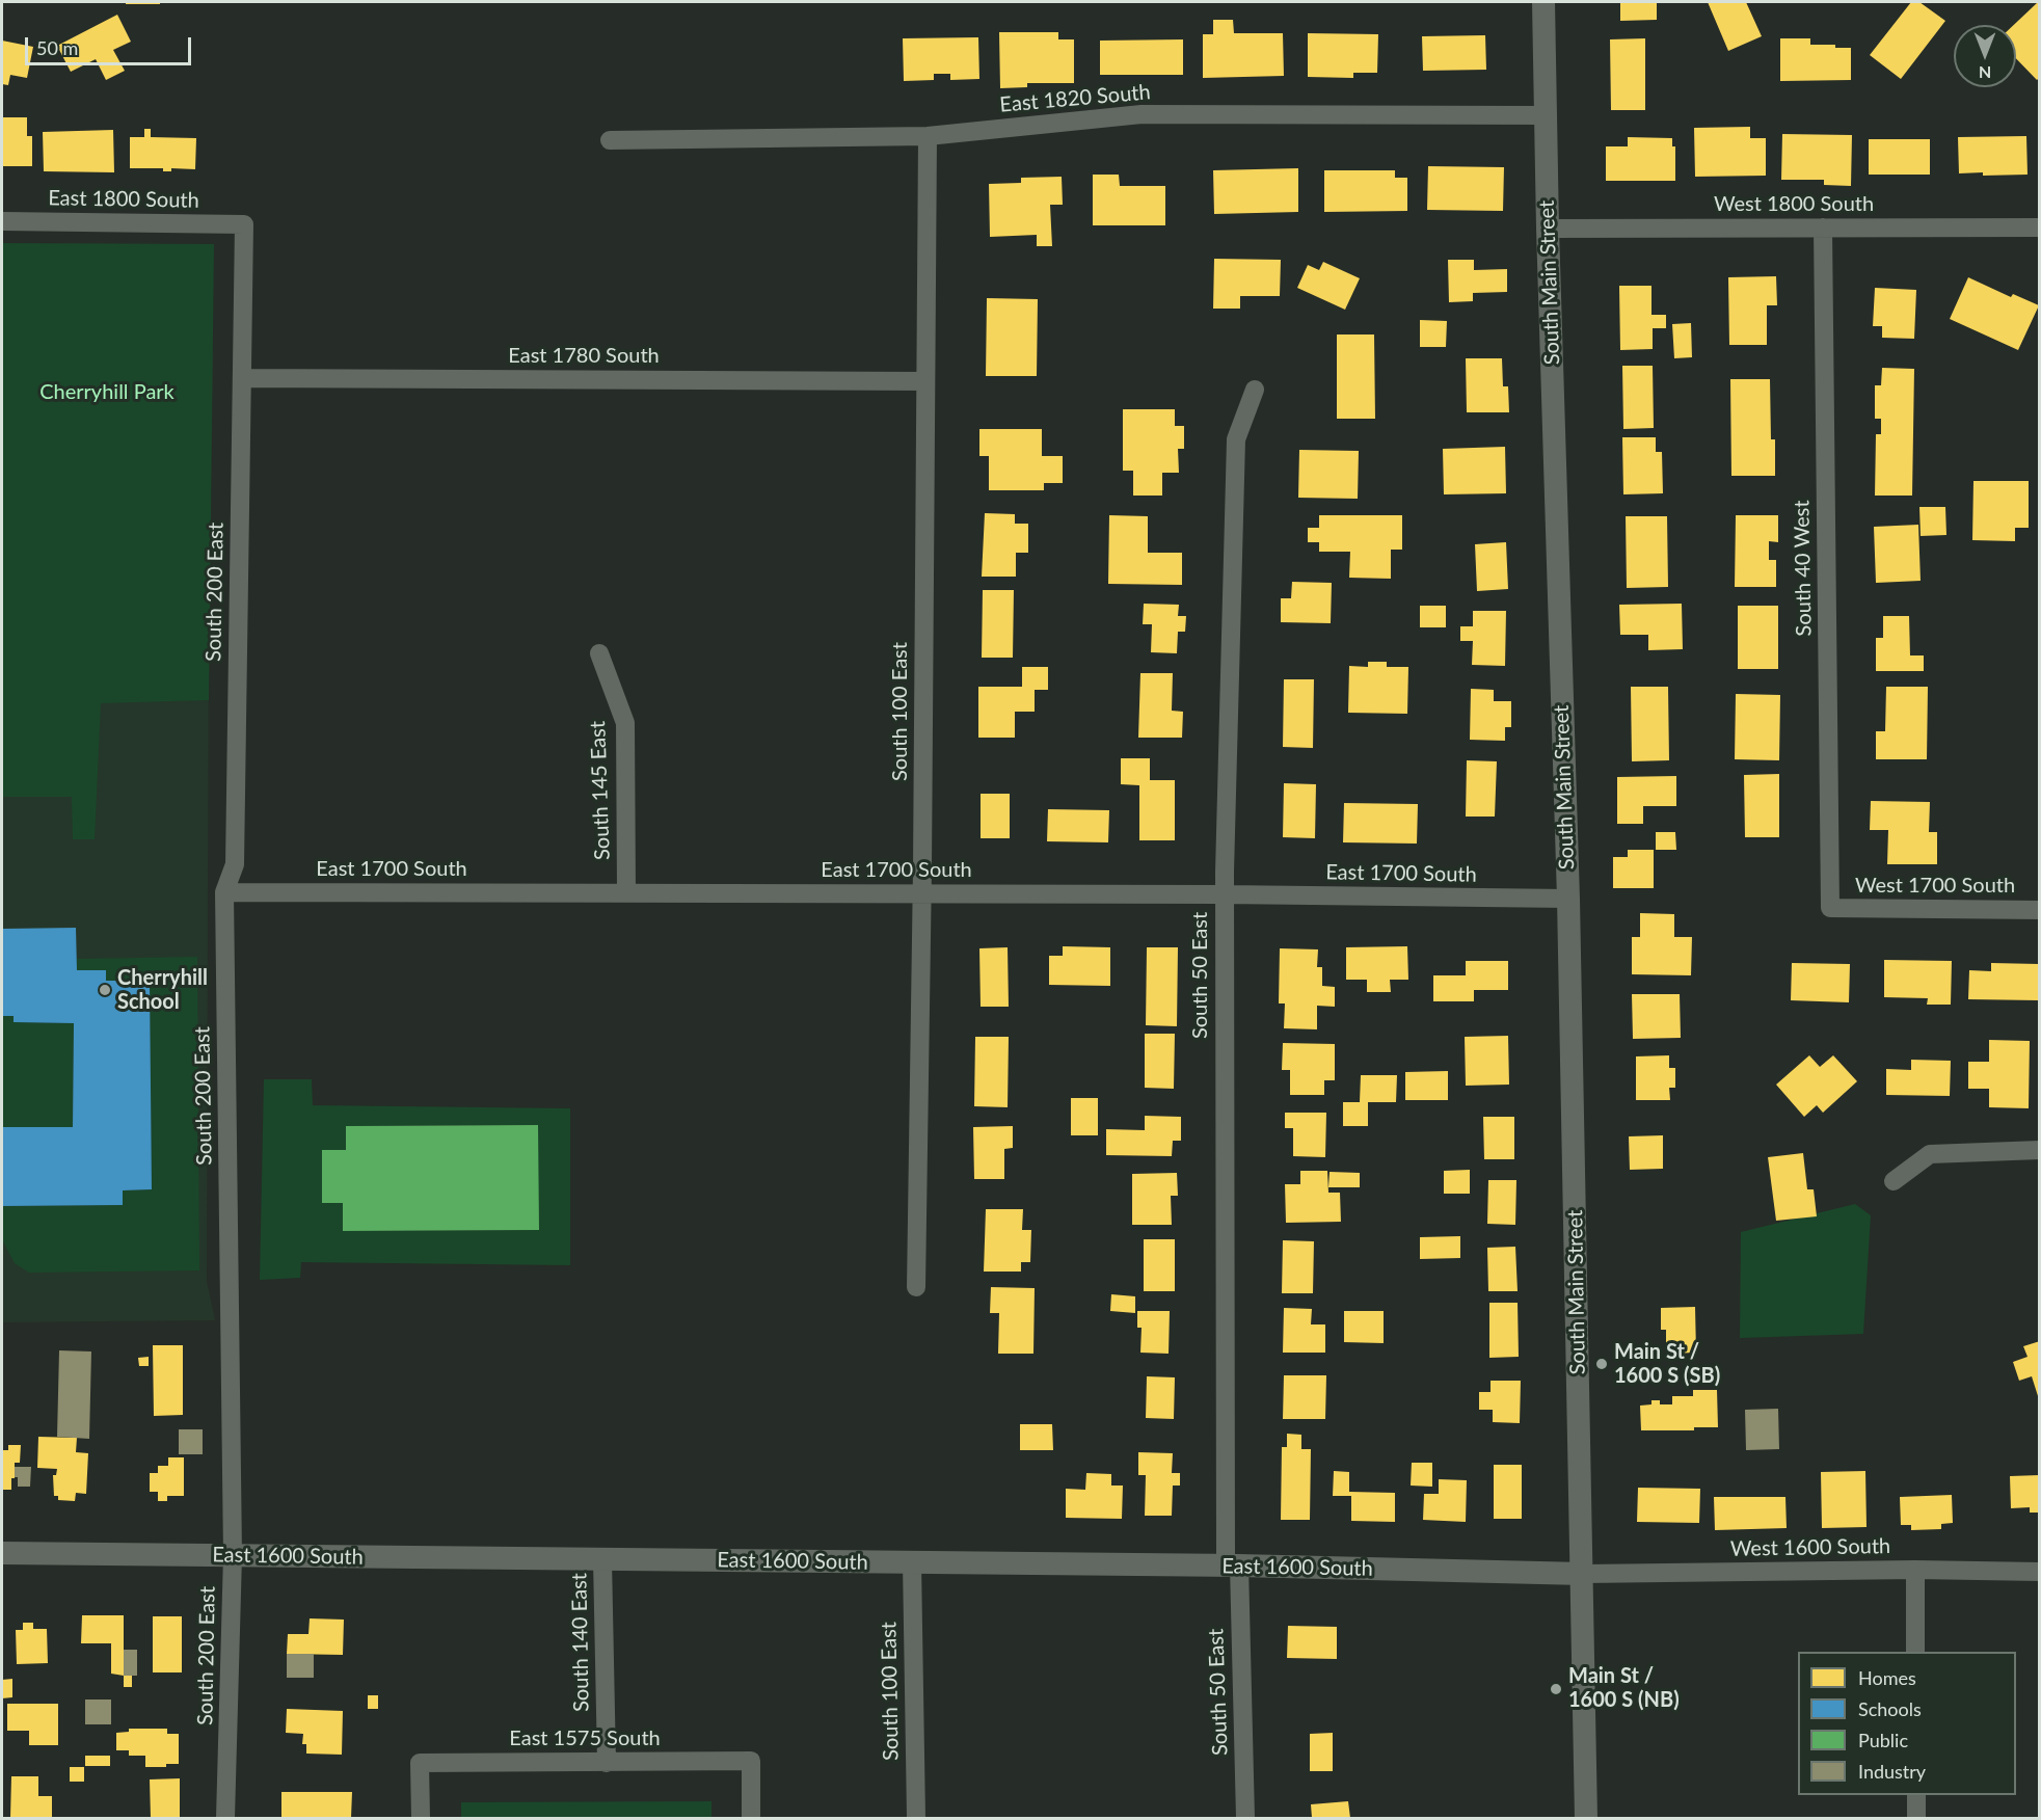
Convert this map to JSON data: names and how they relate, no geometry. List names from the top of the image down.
{
  "streets": {
    "street": [
      "East 1820 South",
      "East 1800 South",
      "West 1800 South",
      "South Main Street",
      "East 1780 South",
      "South 40 West",
      "South 200 East",
      "South 100 East",
      "South 145 East",
      "East 1700 South",
      "West 1700 South",
      "South 50 East",
      "West 1600 South",
      "East 1600 South",
      "South 140 East",
      "East 1575 South"
    ]
  },
  "crossings": [
    ["East 1820 South", "South Main Street"],
    ["East 1820 South", "South 100 East"],
    ["East 1800 South", "South 200 East"],
    ["West 1800 South", "South Main Street"],
    ["West 1800 South", "South 40 West"],
    ["South Main Street", "East 1700 South"],
    ["South Main Street", "West 1600 South"],
    ["South Main Street", "East 1600 South"],
    ["East 1780 South", "South 200 East"],
    ["East 1780 South", "South 100 East"],
    ["South 40 West", "West 1700 South"],
    ["South 200 East", "East 1700 South"],
    ["South 200 East", "East 1600 South"],
    ["South 100 East", "East 1700 South"],
    ["South 100 East", "East 1600 South"],
    ["South 145 East", "East 1700 South"],
    ["East 1700 South", "South 50 East"],
    ["South 50 East", "East 1600 South"],
    ["West 1600 South", "East 1600 South"],
    ["East 1600 South", "South 140 East"],
    ["South 140 East", "East 1575 South"]
  ],
  "parks": ["Cherryhill Park"],
  "places": ["Cherryhill School", "Main St / 1600 S (SB)", "Main St / 1600 S (NB)"],
  "legend": [
    "Homes",
    "Schools",
    "Public",
    "Industry"
  ],
  "scale_bar": "50 m",
  "north": "bottom"
}
